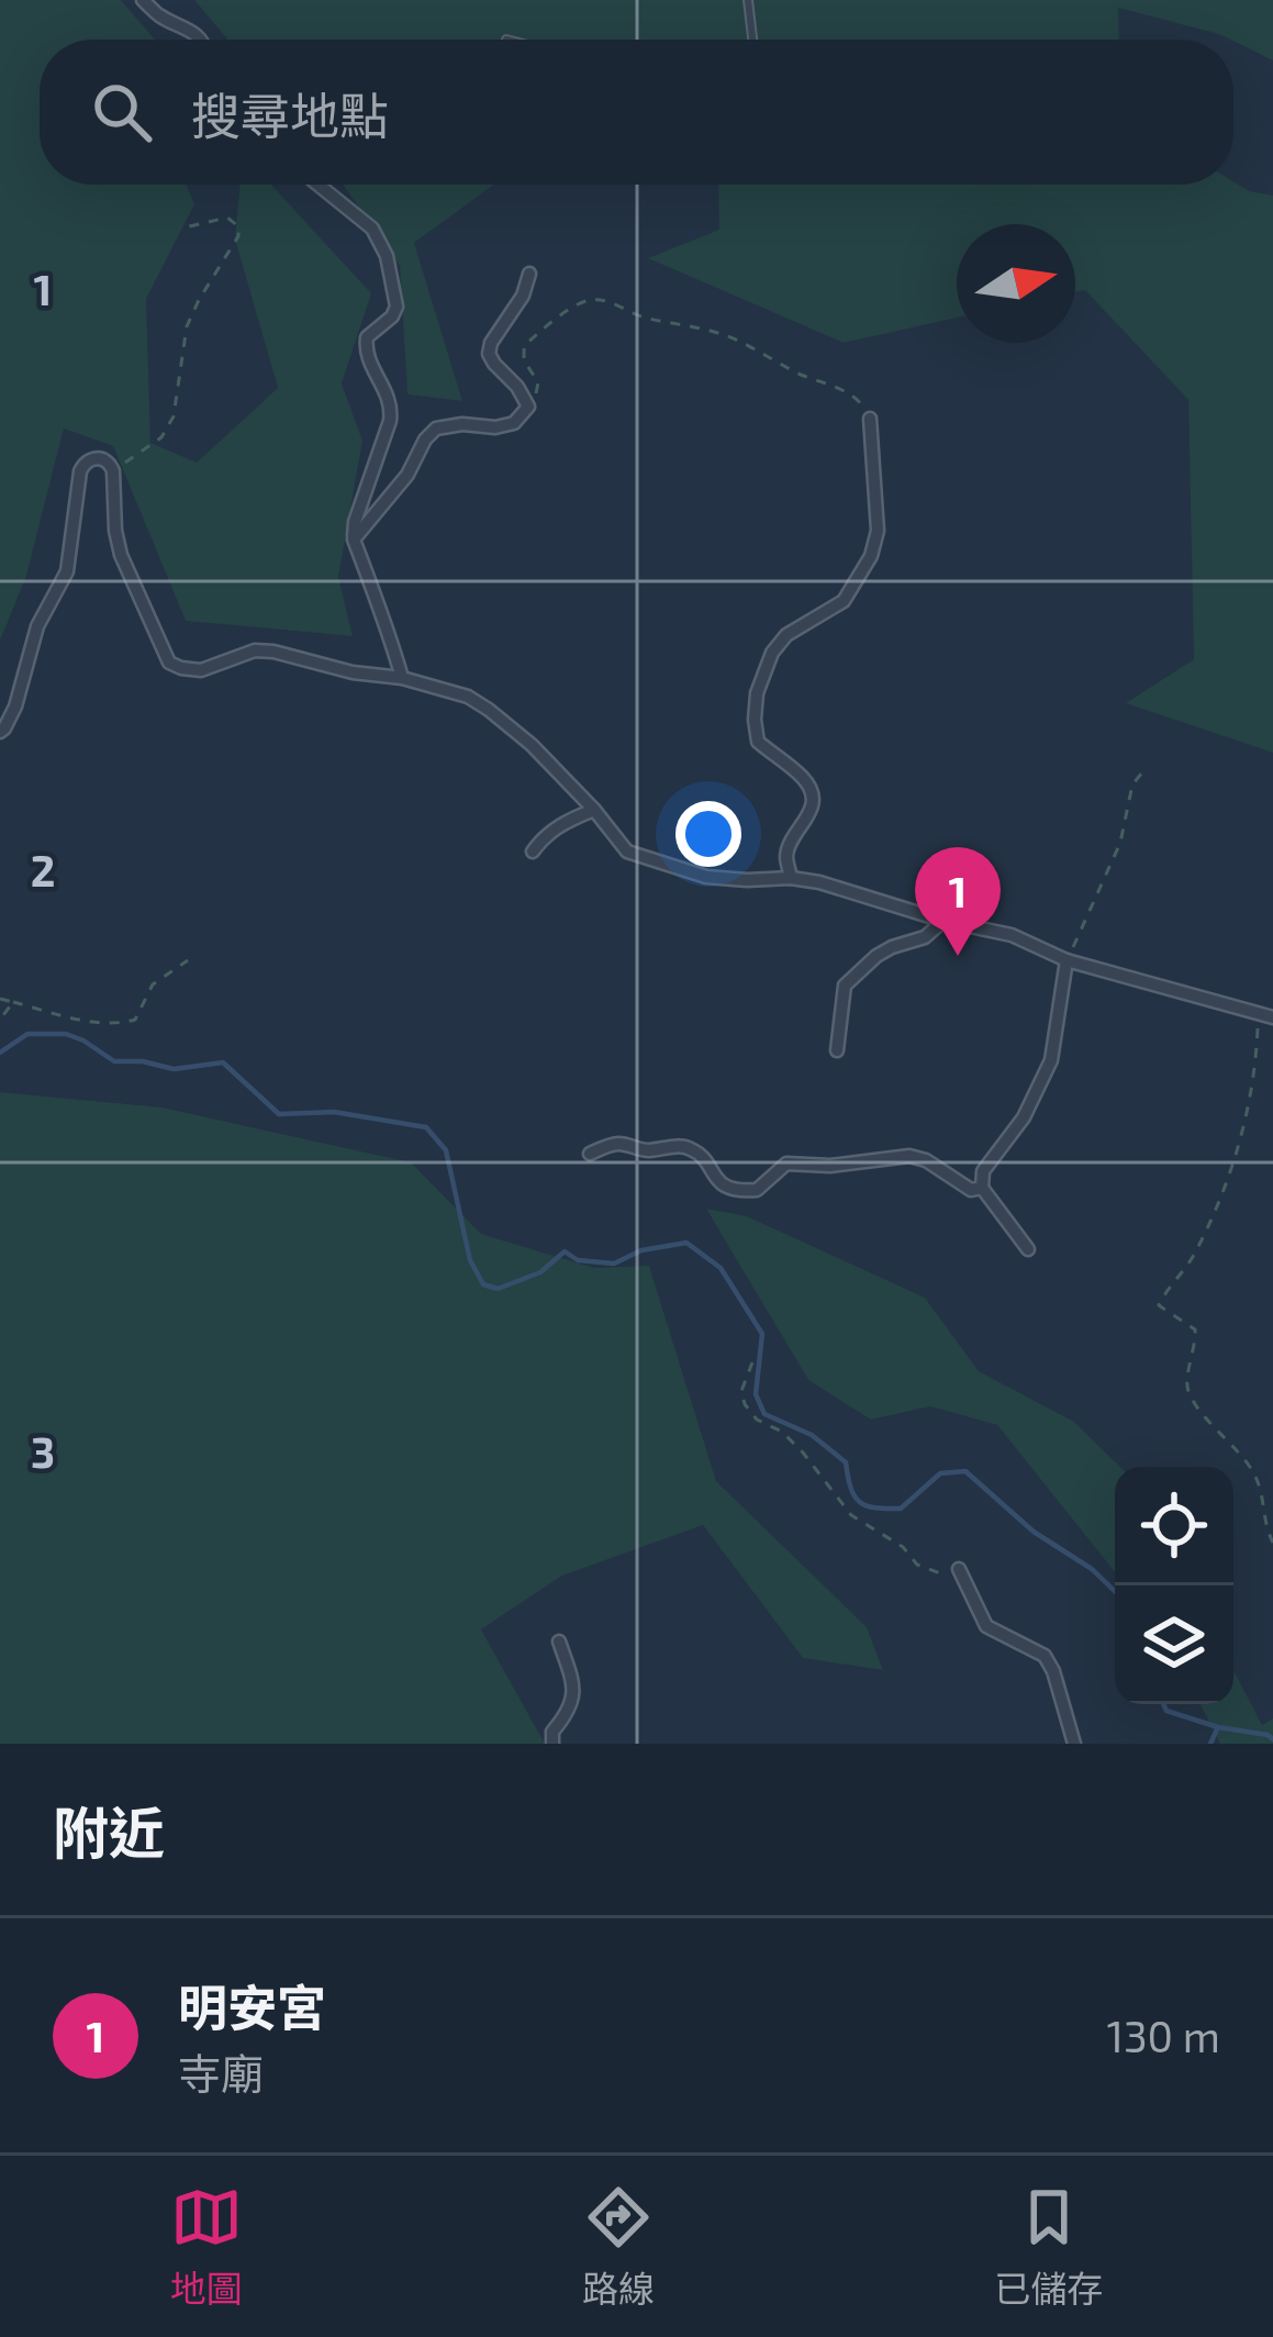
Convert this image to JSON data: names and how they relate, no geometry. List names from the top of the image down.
{
  "north": "right",
  "page": {
    "search": "搜尋地點",
    "pins": "1",
    "heading": "附近",
    "list": [
      {
        "mark": "1",
        "name": "明安宮",
        "note": "寺廟",
        "value": "130 m"
      }
    ],
    "nav": ["地圖", "路線", "已儲存"]
  },
  "grid": {
    "rows": ["1", "2", "3"]
  }
}
